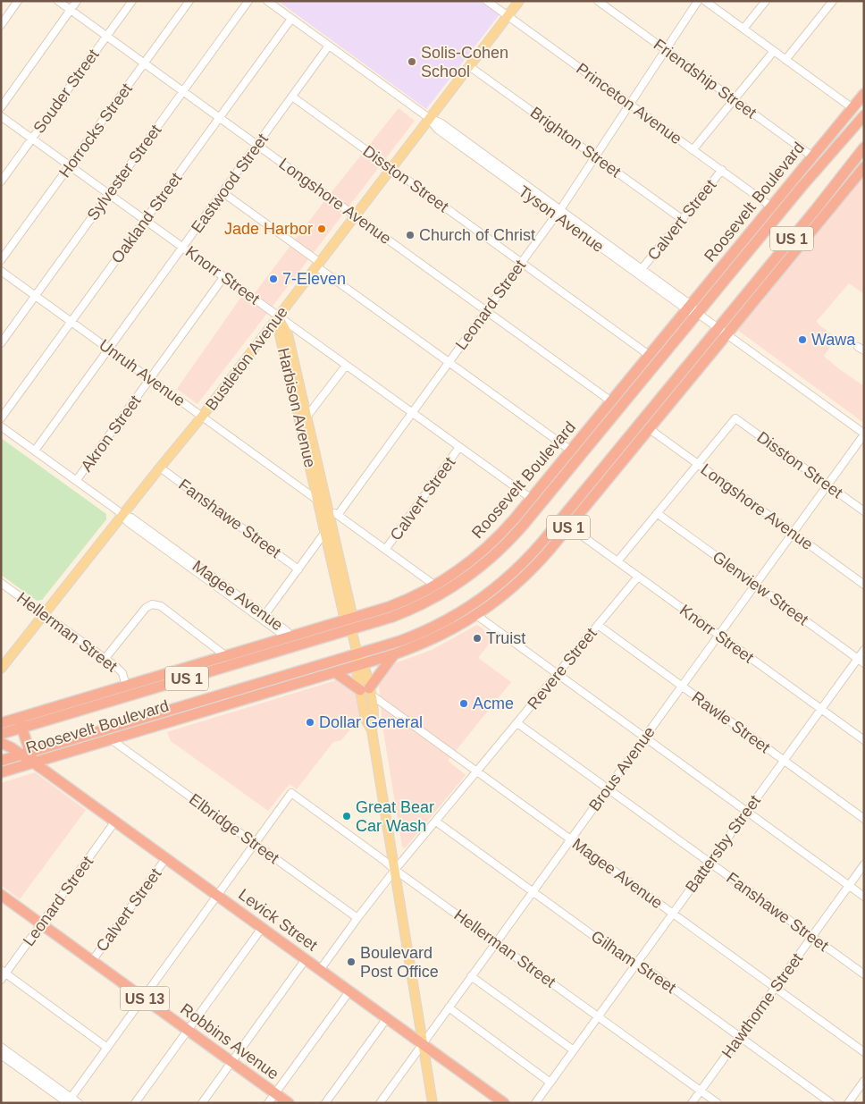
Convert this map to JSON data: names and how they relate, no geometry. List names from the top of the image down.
{
  "streets": {
    "highway": [
      "Roosevelt Boulevard",
      "US 1",
      "Levick Street",
      "US 13",
      "Robbins Avenue"
    ],
    "main road": ["Bustleton Avenue", "Harbison Avenue"],
    "street": [
      "Friendship Street",
      "Souder Street",
      "Princeton Avenue",
      "Horrocks Street",
      "Brighton Street",
      "Sylvester Street",
      "Disston Street",
      "Eastwood Street",
      "Longshore Avenue",
      "Oakland Street",
      "Tyson Avenue",
      "Calvert Street",
      "Knorr Street",
      "Leonard Street",
      "Unruh Avenue",
      "Akron Street",
      "Fanshawe Street",
      "Glenview Street",
      "Magee Avenue",
      "Hellerman Street",
      "Revere Street",
      "Rawle Street",
      "Brous Avenue",
      "Elbridge Street",
      "Battersby Street",
      "Gilham Street",
      "Hawthorne Street"
    ]
  },
  "crossings": [
    ["Friendship Street", "Roosevelt Boulevard"],
    ["Friendship Street", "Leonard Street"],
    ["Souder Street", "Longshore Avenue"],
    ["Souder Street", "Knorr Street"],
    ["Princeton Avenue", "Roosevelt Boulevard"],
    ["Princeton Avenue", "Calvert Street"],
    ["Princeton Avenue", "Leonard Street"],
    ["Princeton Avenue", "Bustleton Avenue"],
    ["Horrocks Street", "Longshore Avenue"],
    ["Horrocks Street", "Knorr Street"],
    ["Brighton Street", "Calvert Street"],
    ["Brighton Street", "Leonard Street"],
    ["Brighton Street", "Bustleton Avenue"],
    ["Sylvester Street", "Longshore Avenue"],
    ["Sylvester Street", "Knorr Street"],
    ["Sylvester Street", "Unruh Avenue"],
    ["Disston Street", "Eastwood Street"],
    ["Disston Street", "Longshore Avenue"],
    ["Disston Street", "Roosevelt Boulevard"],
    ["Disston Street", "Leonard Street"],
    ["Disston Street", "Bustleton Avenue"],
    ["Disston Street", "Brous Avenue"],
    ["Eastwood Street", "Longshore Avenue"],
    ["Eastwood Street", "Tyson Avenue"],
    ["Eastwood Street", "Knorr Street"],
    ["Eastwood Street", "Unruh Avenue"],
    ["Eastwood Street", "Magee Avenue"],
    ["Longshore Avenue", "Roosevelt Boulevard"],
    ["Longshore Avenue", "Oakland Street"],
    ["Longshore Avenue", "Leonard Street"],
    ["Longshore Avenue", "Bustleton Avenue"],
    ["Longshore Avenue", "Brous Avenue"],
    ["Roosevelt Boulevard", "Tyson Avenue"],
    ["Roosevelt Boulevard", "Knorr Street"],
    ["Roosevelt Boulevard", "Unruh Avenue"],
    ["Roosevelt Boulevard", "Harbison Avenue"],
    ["Roosevelt Boulevard", "Magee Avenue"],
    ["Roosevelt Boulevard", "Hellerman Street"],
    ["Roosevelt Boulevard", "Elbridge Street"],
    ["Roosevelt Boulevard", "Levick Street"],
    ["Oakland Street", "Tyson Avenue"],
    ["Oakland Street", "Knorr Street"],
    ["Oakland Street", "Unruh Avenue"],
    ["Tyson Avenue", "Calvert Street"],
    ["Tyson Avenue", "Leonard Street"],
    ["Tyson Avenue", "Bustleton Avenue"],
    ["Tyson Avenue", "Brous Avenue"],
    ["Calvert Street", "Knorr Street"],
    ["Calvert Street", "Unruh Avenue"],
    ["Calvert Street", "Levick Street"],
    ["Calvert Street", "Robbins Avenue"],
    ["Knorr Street", "Leonard Street"],
    ["Knorr Street", "Bustleton Avenue"],
    ["Knorr Street", "Harbison Avenue"],
    ["Knorr Street", "Akron Street"],
    ["Knorr Street", "Revere Street"],
    ["Knorr Street", "Brous Avenue"],
    ["Knorr Street", "Battersby Street"],
    ["Leonard Street", "Unruh Avenue"],
    ["Leonard Street", "Levick Street"],
    ["Leonard Street", "Robbins Avenue"],
    ["Bustleton Avenue", "Unruh Avenue"],
    ["Bustleton Avenue", "Harbison Avenue"],
    ["Bustleton Avenue", "Fanshawe Street"],
    ["Bustleton Avenue", "Magee Avenue"],
    ["Bustleton Avenue", "Hellerman Street"],
    ["Unruh Avenue", "Harbison Avenue"],
    ["Unruh Avenue", "Akron Street"],
    ["Harbison Avenue", "Magee Avenue"],
    ["Harbison Avenue", "Hellerman Street"],
    ["Harbison Avenue", "Revere Street"],
    ["Harbison Avenue", "Brous Avenue"],
    ["Harbison Avenue", "Levick Street"],
    ["Akron Street", "Magee Avenue"],
    ["Fanshawe Street", "Revere Street"],
    ["Fanshawe Street", "Brous Avenue"],
    ["Fanshawe Street", "Battersby Street"],
    ["Fanshawe Street", "Hawthorne Street"],
    ["Glenview Street", "Brous Avenue"],
    ["Glenview Street", "Battersby Street"],
    ["Magee Avenue", "Revere Street"],
    ["Magee Avenue", "Brous Avenue"],
    ["Magee Avenue", "Battersby Street"],
    ["Magee Avenue", "Hawthorne Street"],
    ["Hellerman Street", "Revere Street"],
    ["Hellerman Street", "Brous Avenue"],
    ["Hellerman Street", "Elbridge Street"],
    ["Hellerman Street", "Battersby Street"],
    ["Hellerman Street", "Hawthorne Street"],
    ["Revere Street", "Rawle Street"],
    ["Revere Street", "Elbridge Street"],
    ["Revere Street", "Levick Street"],
    ["Revere Street", "Gilham Street"],
    ["Rawle Street", "Brous Avenue"],
    ["Rawle Street", "Battersby Street"],
    ["Brous Avenue", "Levick Street"],
    ["Brous Avenue", "Gilham Street"],
    ["Battersby Street", "Gilham Street"],
    ["Gilham Street", "Hawthorne Street"]
  ],
  "places": [
    "Solis-Cohen School",
    "Jade Harbor",
    "Church of Christ",
    "7-Eleven",
    "Wawa",
    "Truist",
    "Acme",
    "Dollar General",
    "Great Bear Car Wash",
    "Boulevard Post Office"
  ]
}
